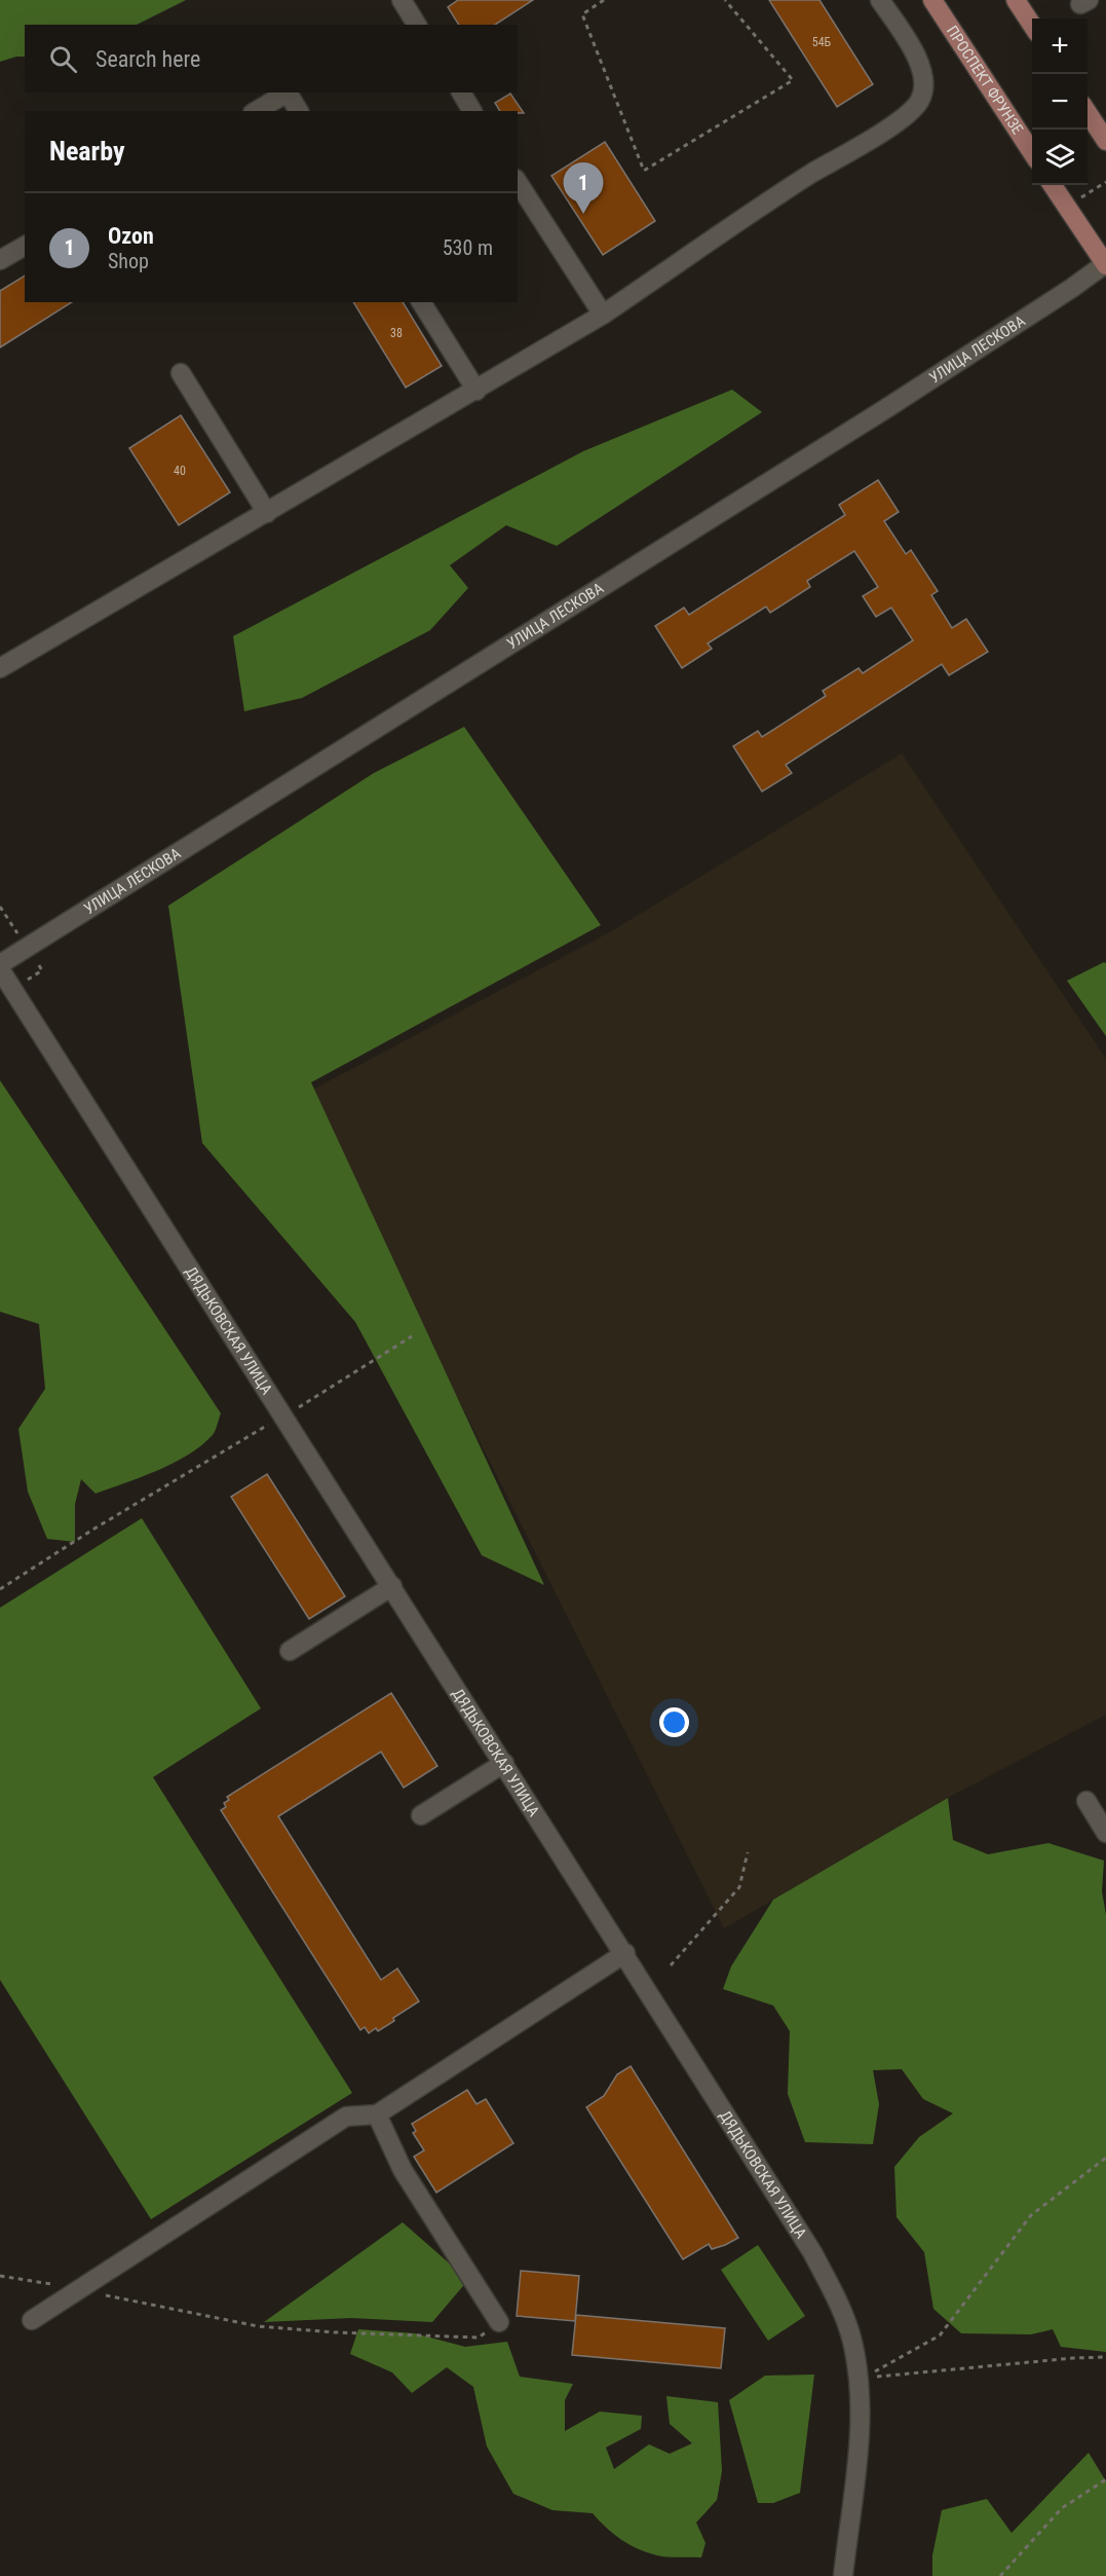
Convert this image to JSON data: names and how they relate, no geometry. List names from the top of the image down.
{
  "streets": {
    "main road": ["ПРОСПЕКТ ФРУНЗЕ"],
    "street": ["УЛИЦА ЛЕСКОВА", "ДЯДЬКОВСКАЯ УЛИЦА"]
  },
  "house_numbers": ["54Б", "38", "40"],
  "page": {
    "map_buttons": ["+", "−"],
    "search": "Search here",
    "heading": "Nearby",
    "pins": "1",
    "list": [
      {
        "mark": "1",
        "name": "Ozon",
        "note": "Shop",
        "value": "530 m"
      }
    ]
  }
}
